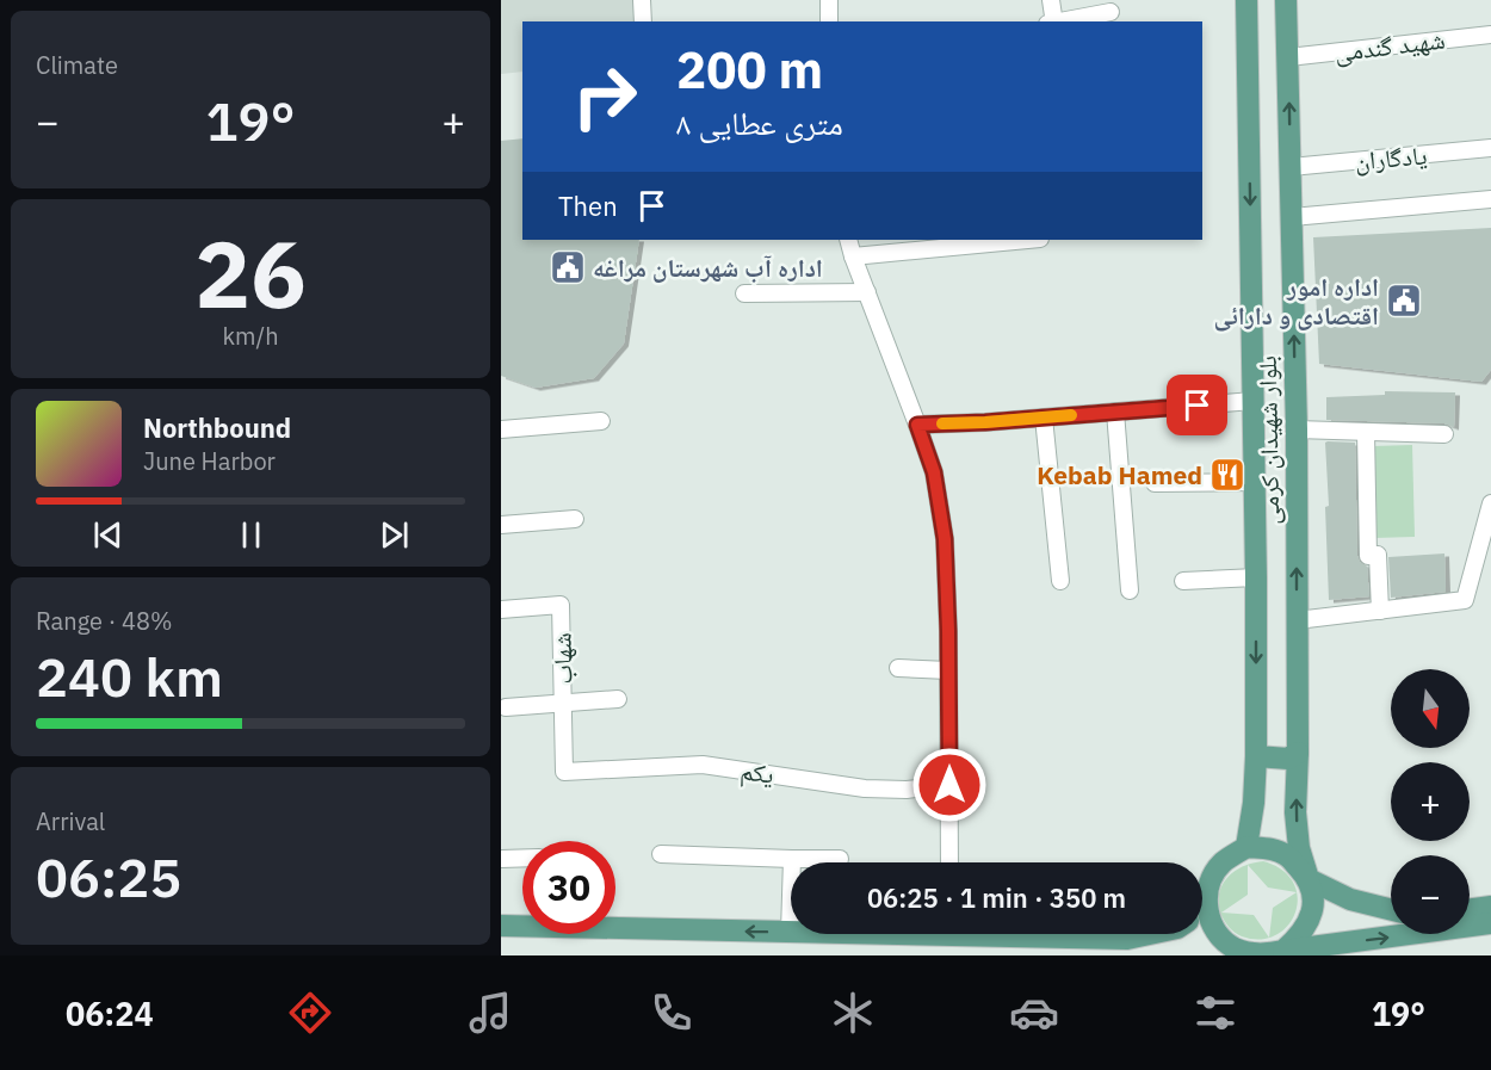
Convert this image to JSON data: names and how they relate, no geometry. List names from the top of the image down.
{
  "streets": {
    "main road": ["بلوار شهیدان کرمی"],
    "street": [
      "شهید گندمی",
      "یادگاران",
      "شهاب",
      "یکم"
    ]
  },
  "crossings": [
    ["شهید گندمی", "بلوار شهیدان کرمی"],
    ["یادگاران", "بلوار شهیدان کرمی"],
    ["شهاب", "یکم"]
  ],
  "places": {
    "public building": ["اداره آب شهرستان مراغه", "اداره امور اقتصادی و دارائی"],
    "restaurant": ["Kebab Hamed"]
  },
  "north": "bottom",
  "page": {
    "tile": [
      "Climate",
      ["26", "km/h"],
      ["Range · 48%", "240 km"],
      ["Arrival", "06:25"]
    ],
    "turn": ["200 m", "۸ متری عطایی"],
    "heat": ["−", "19°", "+"],
    "then": "Then",
    "song": ["Northbound", "June Harbor"],
    "map_buttons": ["+", "−"],
    "limit": "30",
    "trip": "06:25 · 1 min · 350 m",
    "tabs": ["06:24", "19°"]
  }
}
